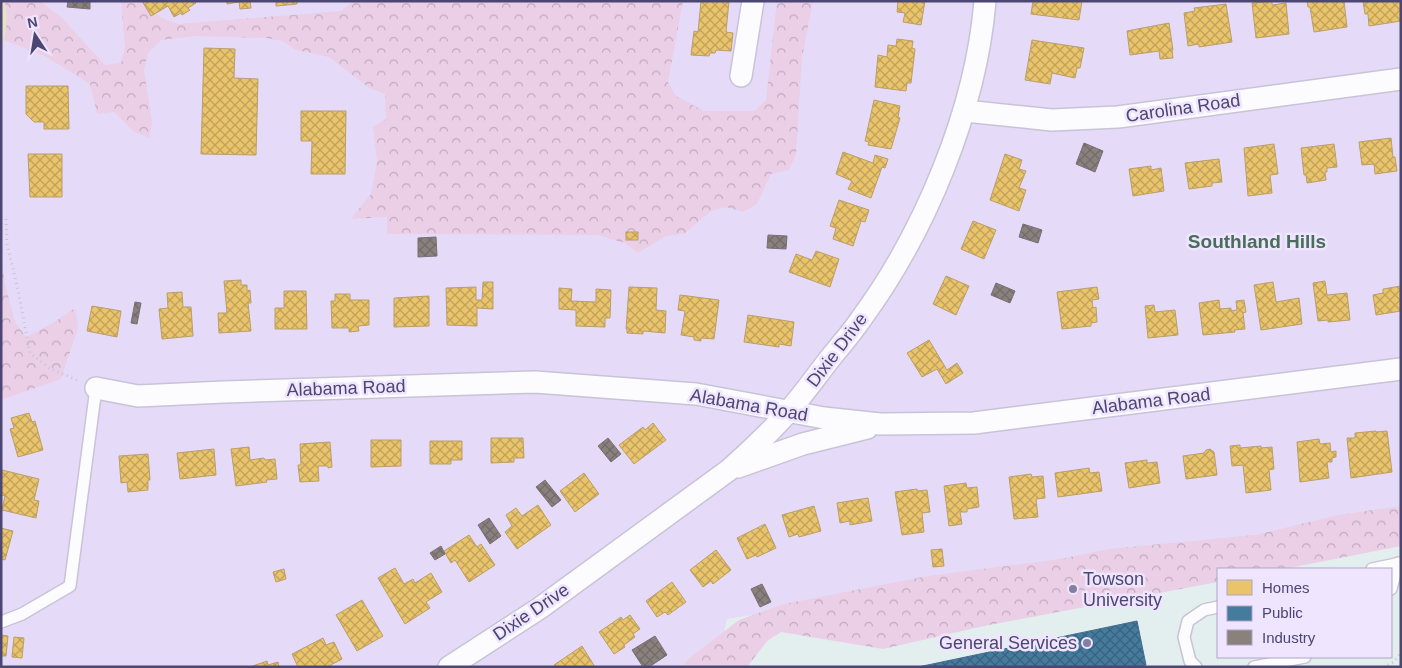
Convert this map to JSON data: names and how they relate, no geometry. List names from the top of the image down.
{
  "streets": {
    "street": ["Carolina Road", "Dixie Drive", "Alabama Road"]
  },
  "crossings": [
    ["Carolina Road", "Dixie Drive"],
    ["Dixie Drive", "Alabama Road"]
  ],
  "districts": ["Southland Hills"],
  "places": ["Towson University", "General Services"],
  "legend": ["Homes", "Public", "Industry"],
  "north": "top"
}
